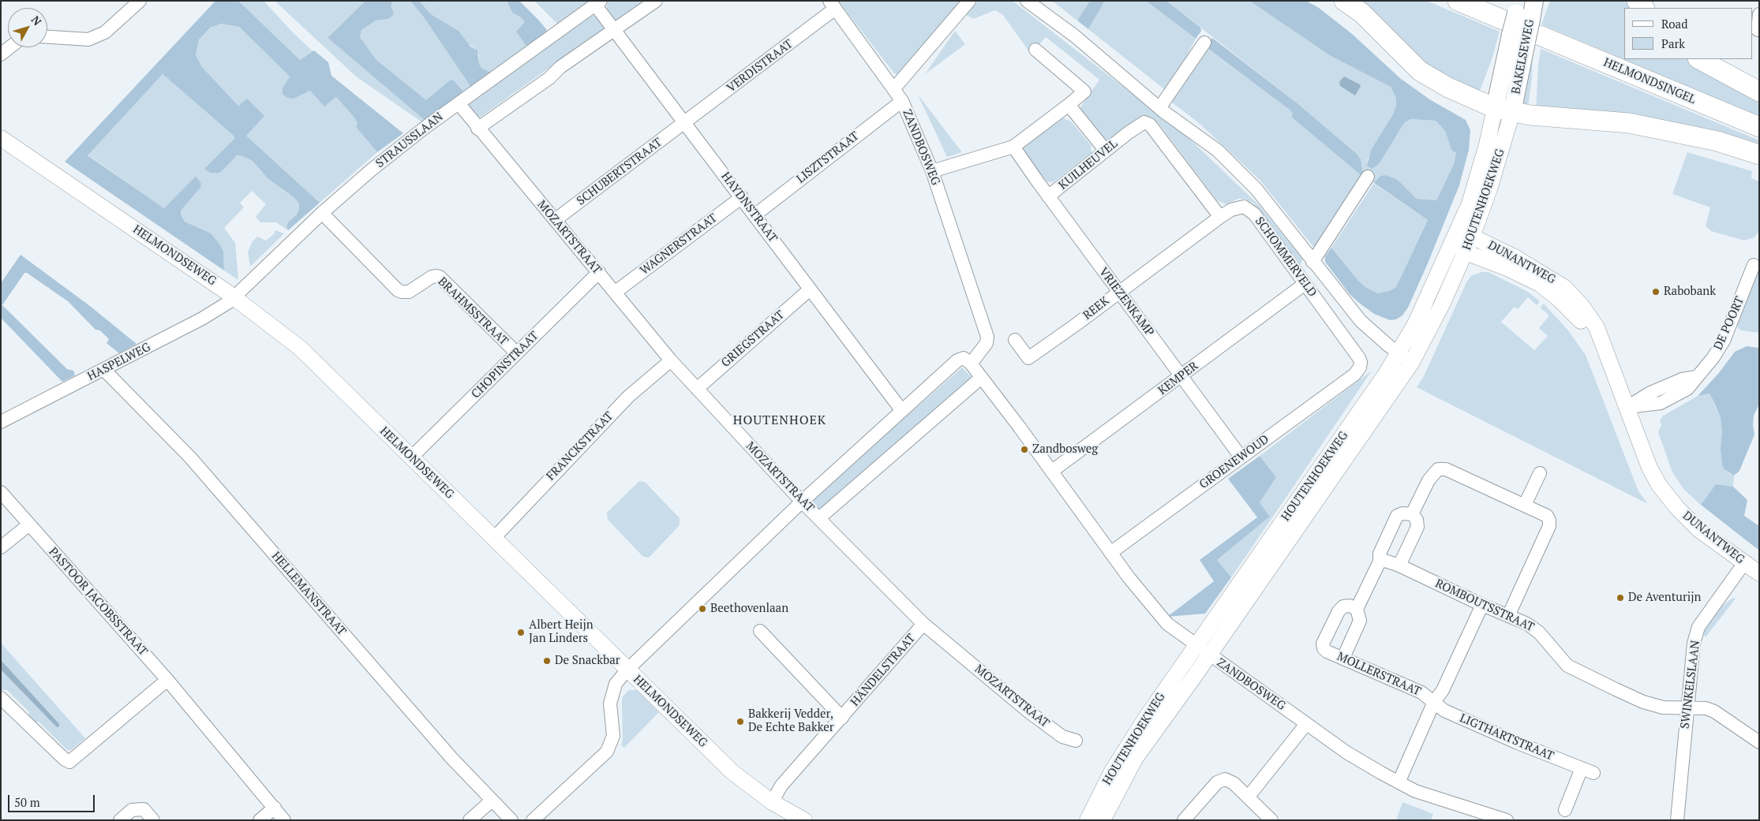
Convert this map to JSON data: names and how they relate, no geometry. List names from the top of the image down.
{
  "streets": {
    "main road": ["BAKELSEWEG", "HELMONDSINGEL"],
    "street": [
      "VERDISTRAAT",
      "STRAUSSLAAN",
      "ZANDBOSWEG",
      "LISZTSTRAAT",
      "KUILHEUVEL",
      "SCHUBERTSTRAAT",
      "HOUTENHOEKWEG",
      "HAYDNSTRAAT",
      "MOZARTSTRAAT",
      "WAGNERSTRAAT",
      "HELMONDSEWEG",
      "SCHOMMERVELD",
      "DUNANTWEG",
      "VRIEZENKAMP",
      "REEK",
      "BRAHMSSTRAAT",
      "DE POORT",
      "GRIEGSTRAAT",
      "HASPELWEG",
      "CHOPINSTRAAT",
      "KEMPER",
      "FRANCKSTRAAT",
      "GROENEWOUD",
      "HELLEMANSTRAAT",
      "PASTOOR JACOBSSTRAAT",
      "ROMBOUTSSTRAAT",
      "HÄNDELSTRAAT",
      "MOLLERSTRAAT",
      "SWINKELSLAAN",
      "LIGTHARTSTRAAT"
    ]
  },
  "crossings": [
    ["BAKELSEWEG", "HELMONDSINGEL"],
    ["BAKELSEWEG", "HOUTENHOEKWEG"],
    ["VERDISTRAAT", "ZANDBOSWEG"],
    ["VERDISTRAAT", "SCHUBERTSTRAAT"],
    ["VERDISTRAAT", "HAYDNSTRAAT"],
    ["STRAUSSLAAN", "HAYDNSTRAAT"],
    ["STRAUSSLAAN", "MOZARTSTRAAT"],
    ["STRAUSSLAAN", "HELMONDSEWEG"],
    ["STRAUSSLAAN", "BRAHMSSTRAAT"],
    ["STRAUSSLAAN", "HASPELWEG"],
    ["ZANDBOSWEG", "LISZTSTRAAT"],
    ["ZANDBOSWEG", "HOUTENHOEKWEG"],
    ["ZANDBOSWEG", "KEMPER"],
    ["ZANDBOSWEG", "GROENEWOUD"],
    ["LISZTSTRAAT", "HAYDNSTRAAT"],
    ["KUILHEUVEL", "SCHOMMERVELD"],
    ["KUILHEUVEL", "VRIEZENKAMP"],
    ["KUILHEUVEL", "REEK"],
    ["SCHUBERTSTRAAT", "HAYDNSTRAAT"],
    ["SCHUBERTSTRAAT", "MOZARTSTRAAT"],
    ["HOUTENHOEKWEG", "SCHOMMERVELD"],
    ["HOUTENHOEKWEG", "DUNANTWEG"],
    ["HAYDNSTRAAT", "WAGNERSTRAAT"],
    ["HAYDNSTRAAT", "GRIEGSTRAAT"],
    ["MOZARTSTRAAT", "WAGNERSTRAAT"],
    ["MOZARTSTRAAT", "GRIEGSTRAAT"],
    ["MOZARTSTRAAT", "CHOPINSTRAAT"],
    ["MOZARTSTRAAT", "FRANCKSTRAAT"],
    ["MOZARTSTRAAT", "HÄNDELSTRAAT"],
    ["HELMONDSEWEG", "HASPELWEG"],
    ["HELMONDSEWEG", "CHOPINSTRAAT"],
    ["HELMONDSEWEG", "FRANCKSTRAAT"],
    ["HELMONDSEWEG", "HÄNDELSTRAAT"],
    ["SCHOMMERVELD", "REEK"],
    ["SCHOMMERVELD", "KEMPER"],
    ["SCHOMMERVELD", "GROENEWOUD"],
    ["DUNANTWEG", "DE POORT"],
    ["DUNANTWEG", "SWINKELSLAAN"],
    ["VRIEZENKAMP", "REEK"],
    ["VRIEZENKAMP", "KEMPER"],
    ["VRIEZENKAMP", "GROENEWOUD"],
    ["BRAHMSSTRAAT", "CHOPINSTRAAT"],
    ["HASPELWEG", "HELLEMANSTRAAT"],
    ["ROMBOUTSSTRAAT", "SWINKELSLAAN"],
    ["MOLLERSTRAAT", "LIGTHARTSTRAAT"]
  ],
  "districts": ["HOUTENHOEK"],
  "places": [
    "Rabobank",
    "Zandbosweg",
    "De Aventurijn",
    "Beethovenlaan",
    "Albert Heijn Jan Linders",
    "De Snackbar",
    "Bakkerij Vedder, De Echte Bakker"
  ],
  "legend": ["Road", "Park"],
  "scale_bar": "50 m",
  "north": "top right"
}
